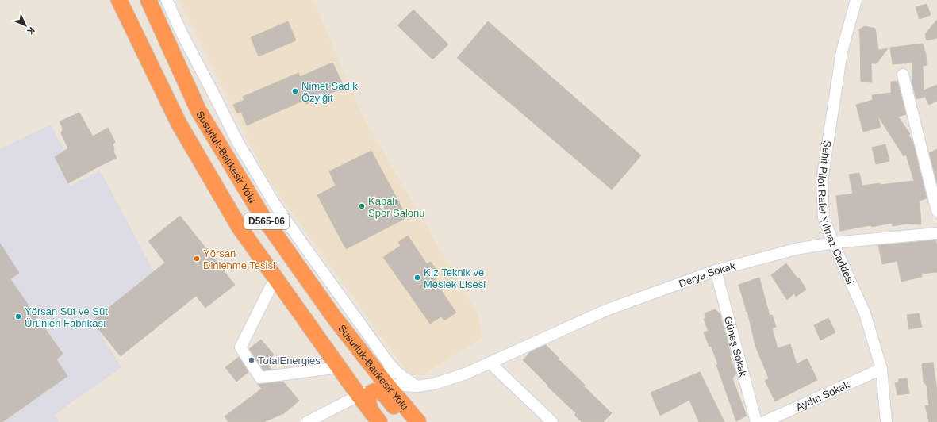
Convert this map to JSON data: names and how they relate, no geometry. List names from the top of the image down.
{
  "streets": {
    "highway": ["Susurluk-Balıkesir Yolu", "D565-06"],
    "street": [
      "Şehit Pilot Rafet Yılmaz Caddesi",
      "Derya Sokak",
      "Güneş Sokak",
      "Aydın Sokak"
    ]
  },
  "crossings": [
    ["Susurluk-Balıkesir Yolu", "Derya Sokak"],
    ["Şehit Pilot Rafet Yılmaz Caddesi", "Derya Sokak"],
    ["Şehit Pilot Rafet Yılmaz Caddesi", "Aydın Sokak"],
    ["Derya Sokak", "Güneş Sokak"]
  ],
  "places": [
    "Nimet Sadık Özyiğit",
    "Kapalı Spor Salonu",
    "Yörsan Dinlenme Tesisi",
    "Kız Teknik ve Meslek Lisesi",
    "Yörsan Süt ve Süt Ürünleri Fabrikası",
    "TotalEnergies"
  ],
  "north": "bottom right"
}
